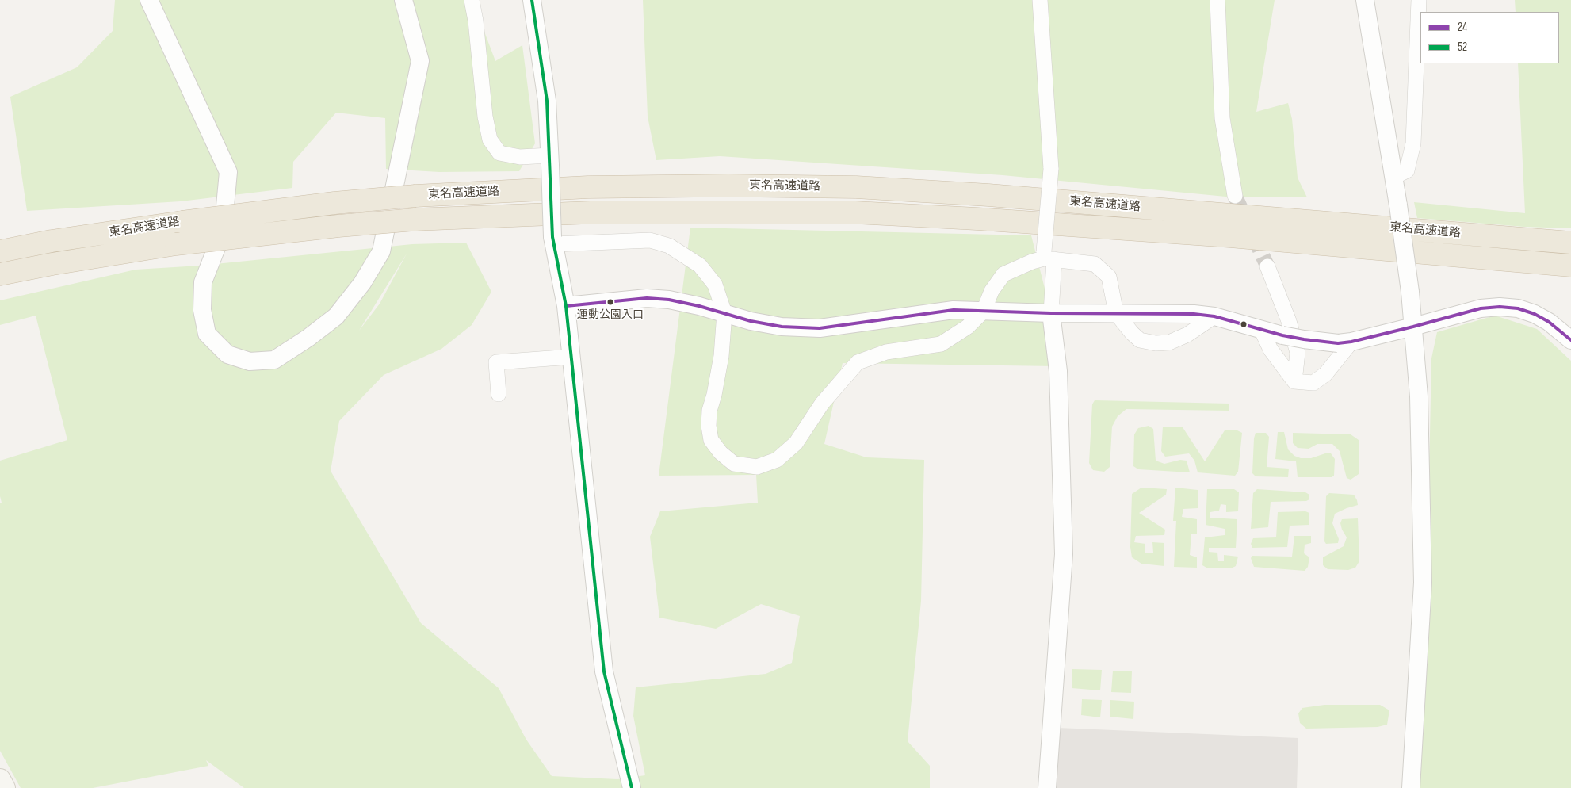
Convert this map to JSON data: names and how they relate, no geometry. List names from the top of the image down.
{
  "streets": {
    "highway": ["東名高速道路"]
  },
  "places": ["運動公園入口"],
  "lines": ["transit line 52", "transit line 24"],
  "legend": ["24", "52"]
}
